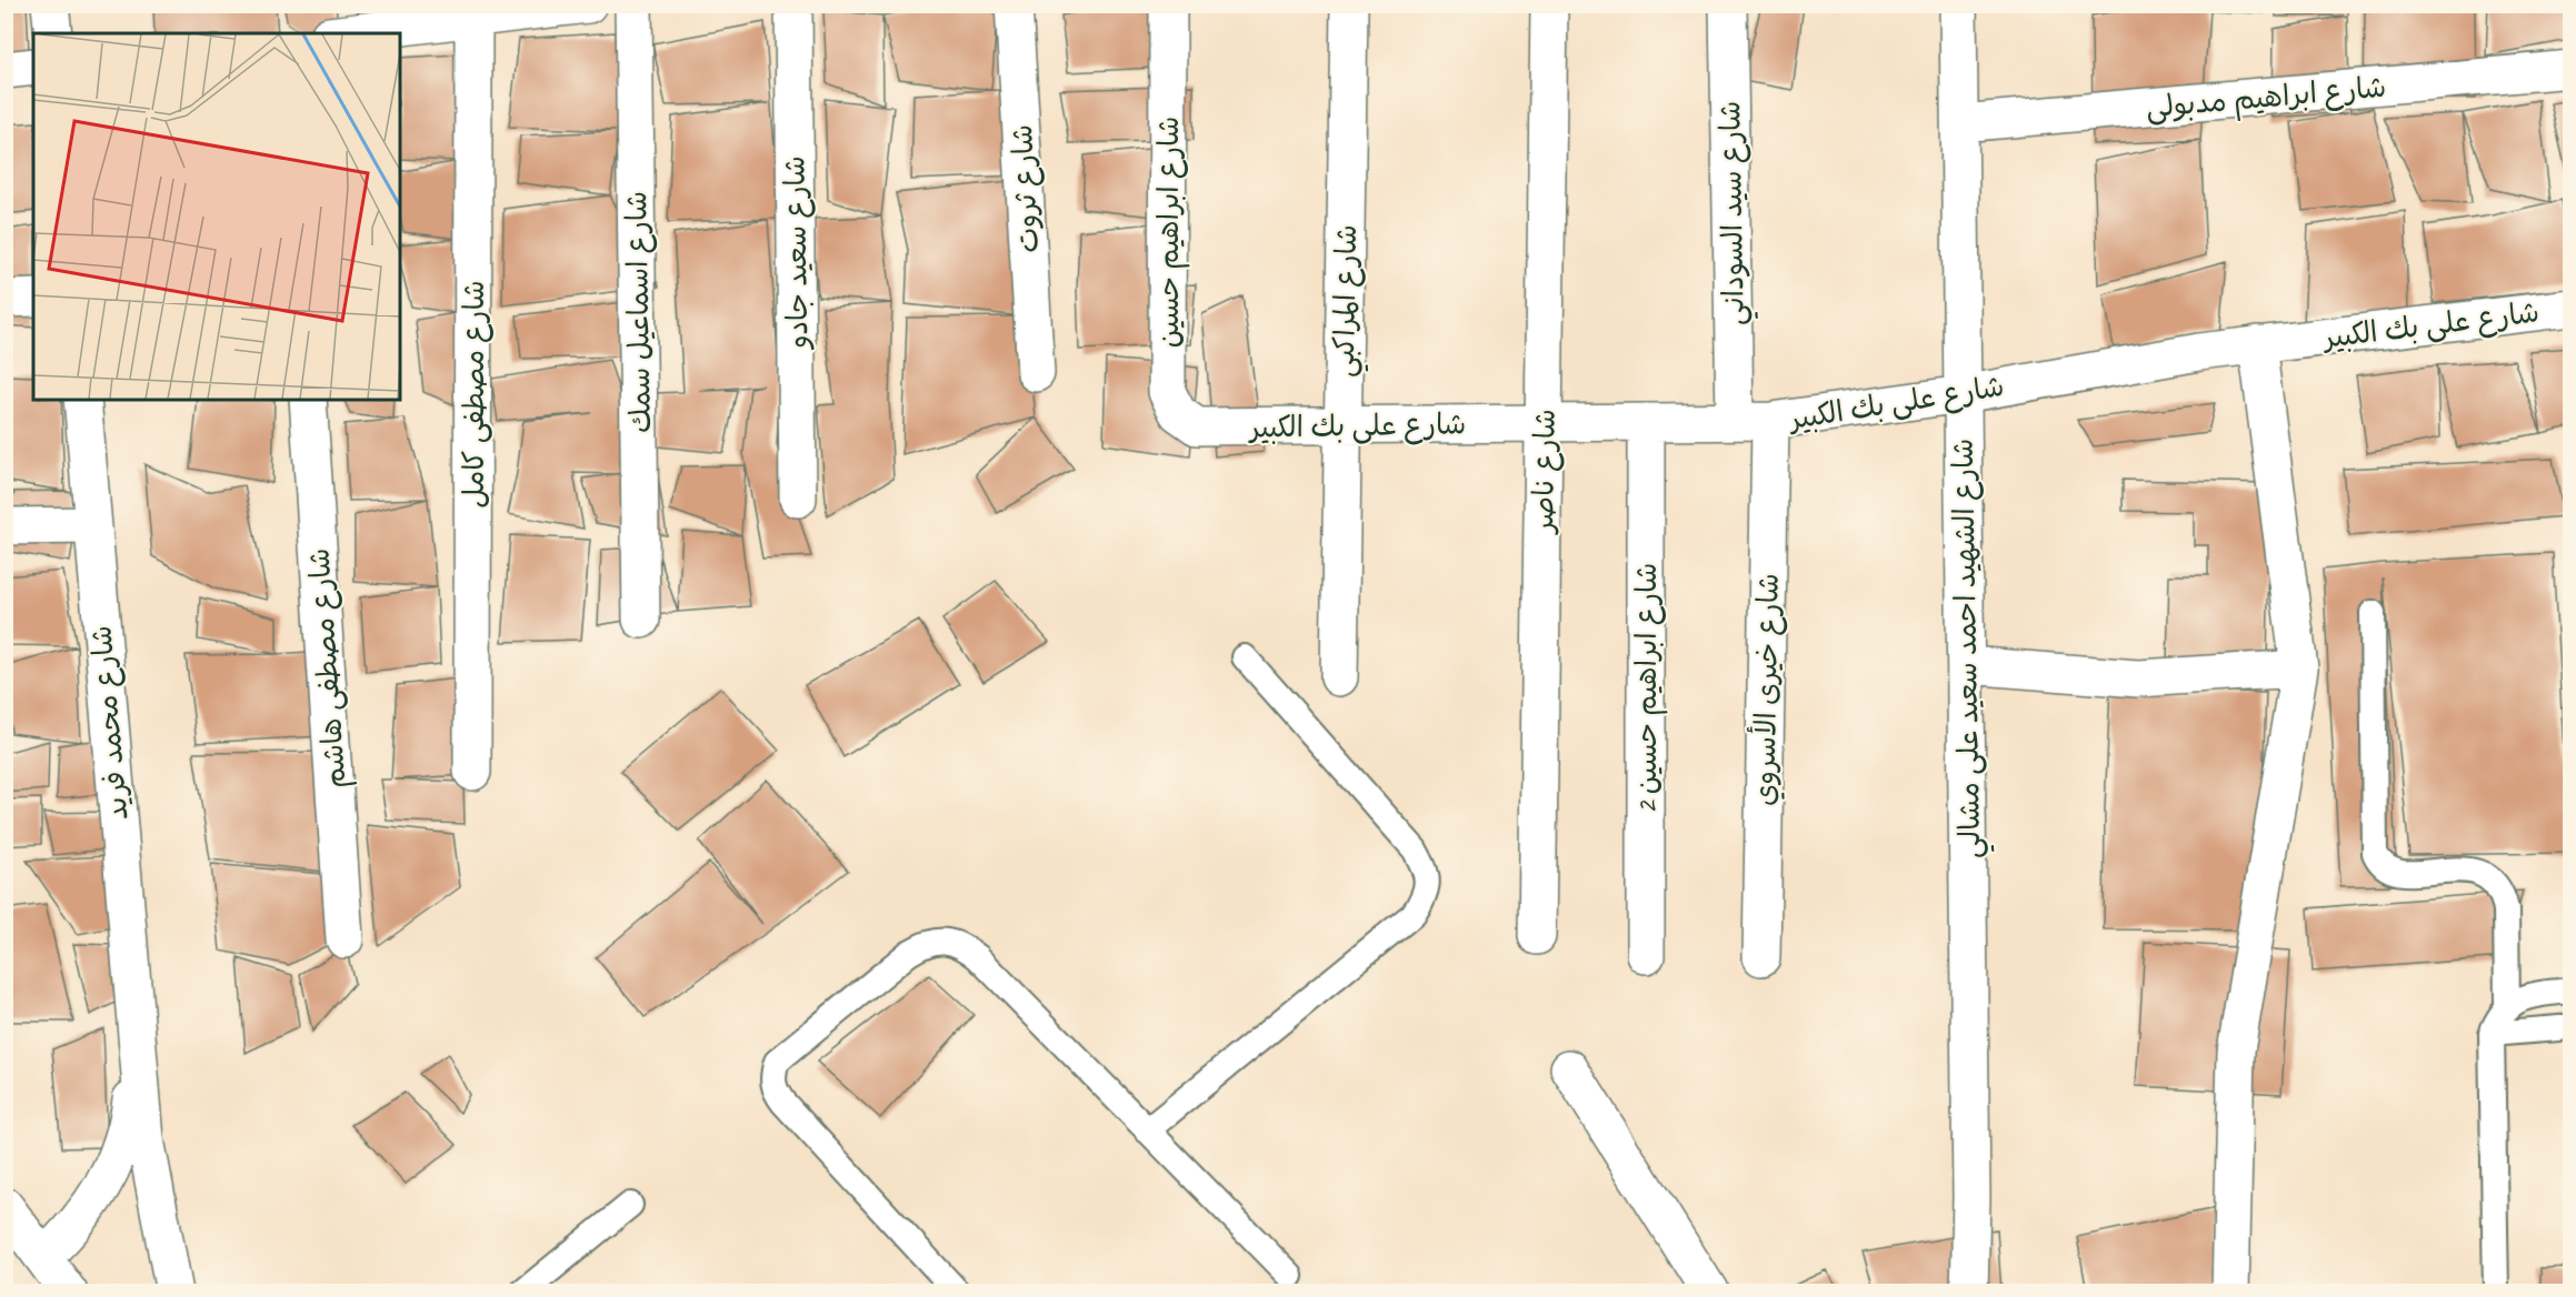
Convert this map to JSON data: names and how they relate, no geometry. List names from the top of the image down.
{
  "streets": {
    "street": [
      "شارع ابراهيم مدبولى",
      "شارع ثروت",
      "شارع سيد السوداني",
      "شارع ابراهيم حسين",
      "شارع سعيد جادو",
      "شارع المراكبي",
      "شارع اسماعيل سمك",
      "شارع على بك الكبير",
      "شارع مصطفى كامل",
      "شارع ناصر",
      "شارع الشهيد احمد سعيد على مشالي",
      "شارع مصطفى هاشم",
      "شارع ابراهيم حسين 2",
      "شارع خيرى الأسروي",
      "شارع محمد فريد"
    ]
  },
  "crossings": [
    ["شارع ابراهيم مدبولى", "شارع الشهيد احمد سعيد على مشالي"],
    ["شارع سيد السوداني", "شارع على بك الكبير"],
    ["شارع سيد السوداني", "شارع خيرى الأسروي"],
    ["شارع ابراهيم حسين", "شارع على بك الكبير"],
    ["شارع المراكبي", "شارع على بك الكبير"],
    ["شارع على بك الكبير", "شارع ناصر"],
    ["شارع على بك الكبير", "شارع الشهيد احمد سعيد على مشالي"],
    ["شارع على بك الكبير", "شارع ابراهيم حسين 2"],
    ["شارع على بك الكبير", "شارع خيرى الأسروي"]
  ]
}
